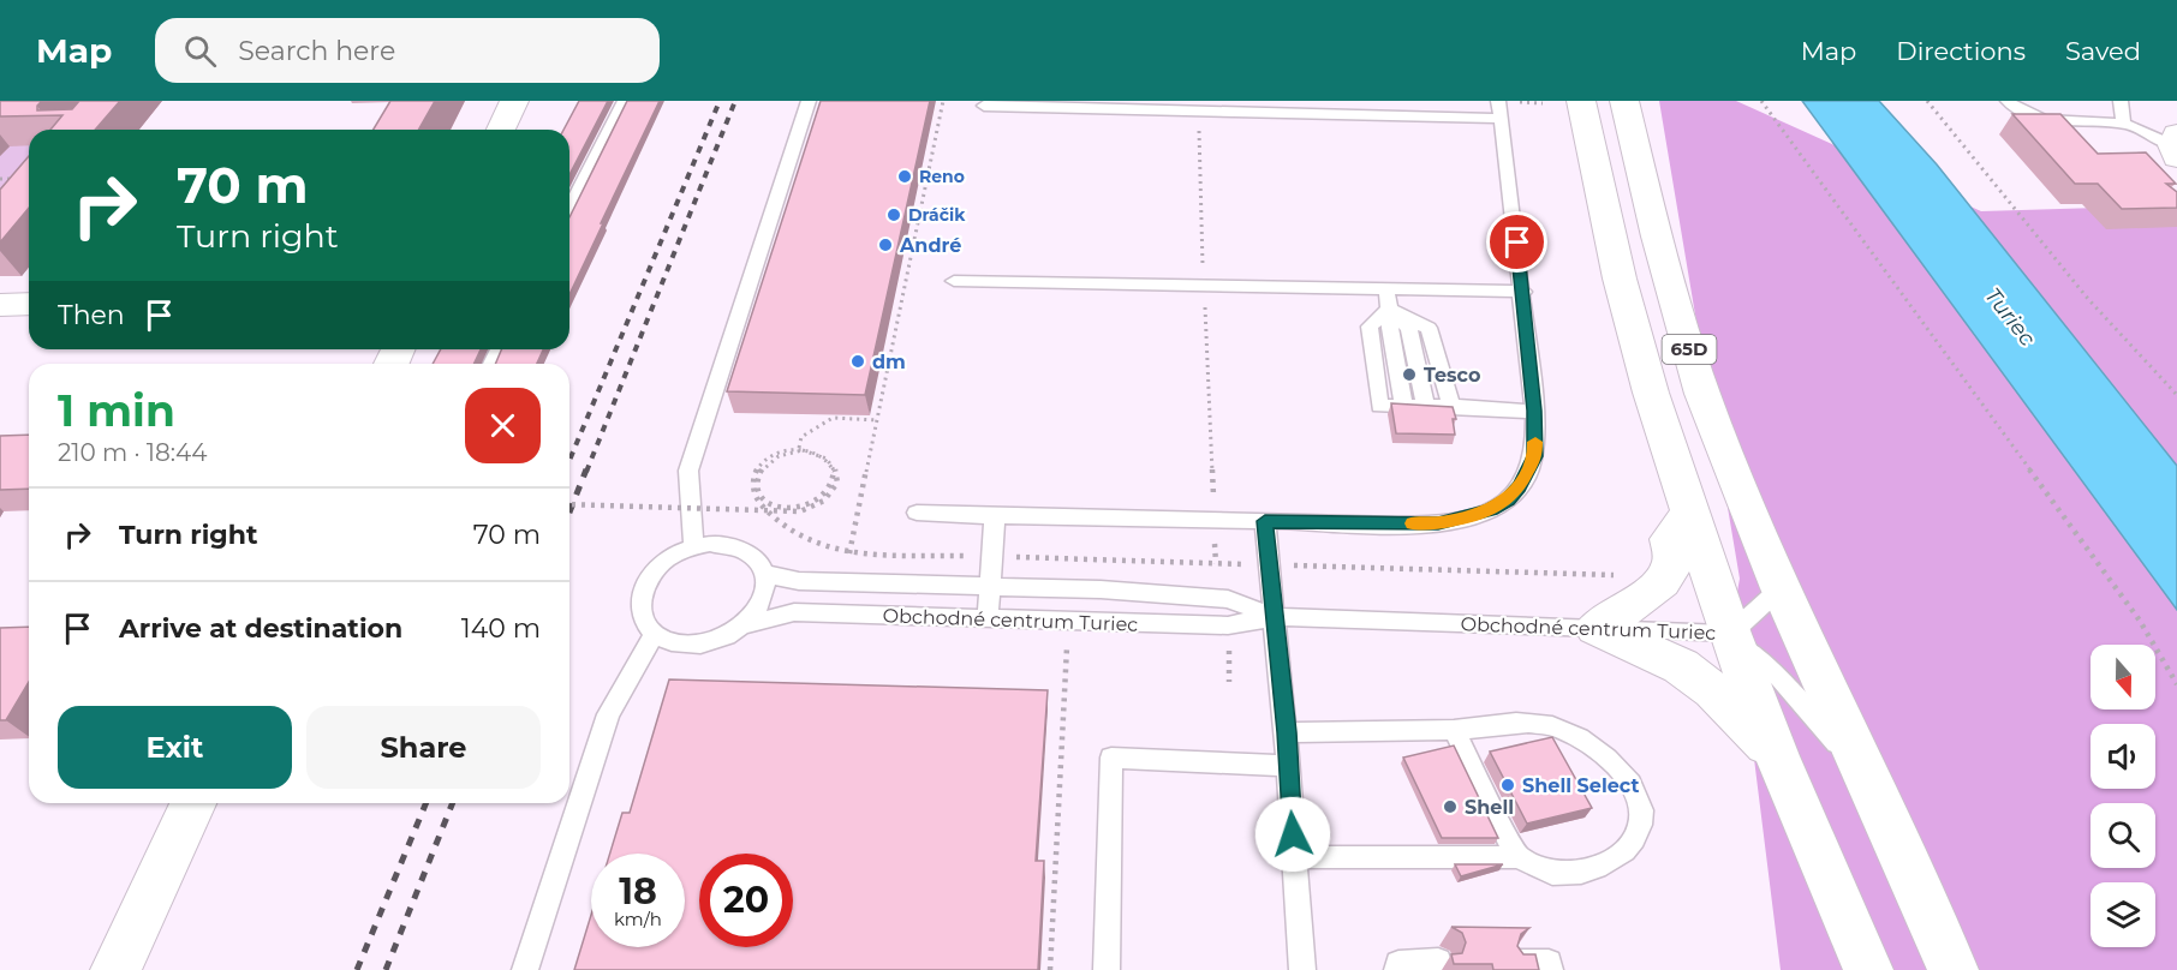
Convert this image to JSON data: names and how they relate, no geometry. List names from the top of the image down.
{
  "streets": {
    "main road": ["65D"],
    "lane": ["Obchodné centrum Turiec"]
  },
  "crossings": [
    ["65D", "Obchodné centrum Turiec"]
  ],
  "water": ["Turiec"],
  "places": [
    "Reno",
    "Dráčik",
    "André",
    "dm",
    "Tesco",
    "Shell Select",
    "Shell"
  ],
  "north": "bottom",
  "page": {
    "header": "Map",
    "search": "Search here",
    "nav": ["Map", "Directions", "Saved"],
    "turn": ["70 m", "Turn right"],
    "then": "Then",
    "heading": ["1 min", "210 m · 18:44"],
    "list": [
      {
        "name": "Turn right",
        "value": "70 m"
      },
      {
        "name": "Arrive at destination",
        "value": "140 m"
      }
    ],
    "buttons": ["Exit", "Share"],
    "speed": "18 km/h",
    "limit": "20"
  }
}
